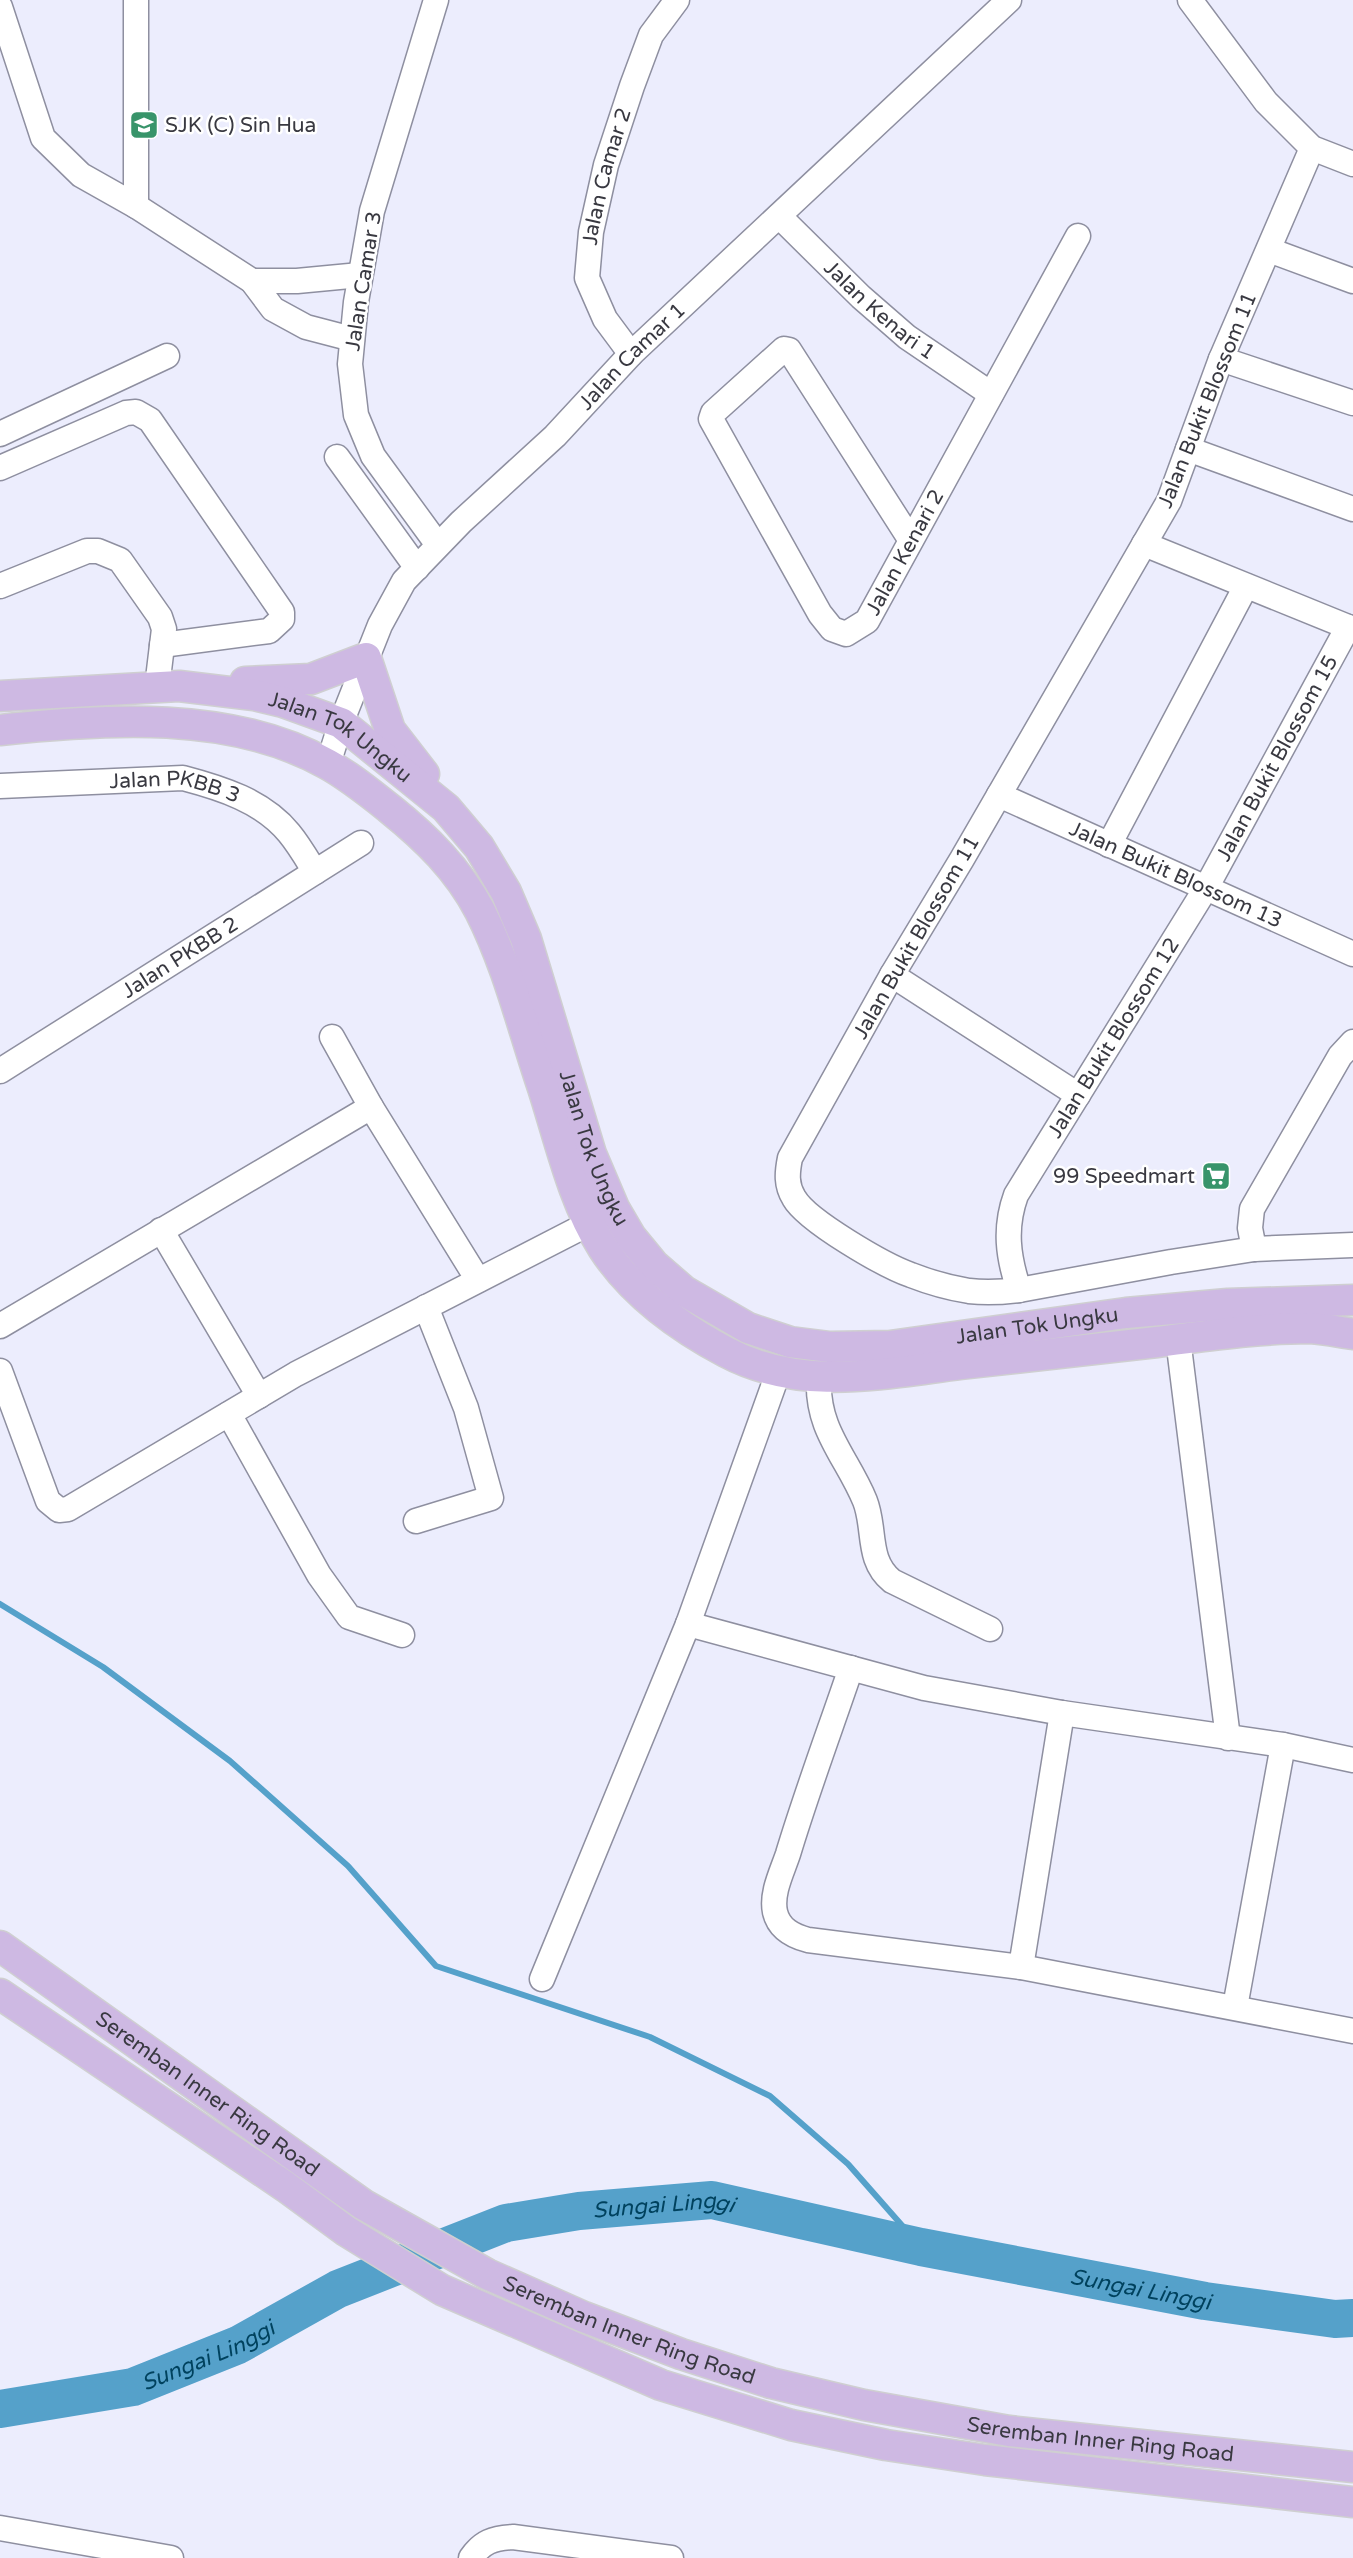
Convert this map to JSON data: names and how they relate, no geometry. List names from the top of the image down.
{
  "streets": {
    "main road": ["Jalan Tok Ungku", "Seremban Inner Ring Road"],
    "street": [
      "Jalan Camar 2",
      "Jalan Camar 3",
      "Jalan Kenari 1",
      "Jalan Camar 1",
      "Jalan Bukit Blossom 11",
      "Jalan Kenari 2",
      "Jalan Bukit Blossom 15",
      "Jalan PKBB 3",
      "Jalan Bukit Blossom 13",
      "Jalan PKBB 2",
      "Jalan Bukit Blossom 12"
    ]
  },
  "crossings": [
    ["Jalan Camar 2", "Jalan Camar 1"],
    ["Jalan Camar 3", "Jalan Camar 1"],
    ["Jalan Kenari 1", "Jalan Camar 1"],
    ["Jalan Kenari 1", "Jalan Kenari 2"],
    ["Jalan Camar 1", "Jalan Tok Ungku"],
    ["Jalan Bukit Blossom 11", "Jalan Bukit Blossom 13"],
    ["Jalan Bukit Blossom 11", "Jalan Bukit Blossom 12"],
    ["Jalan Bukit Blossom 15", "Jalan Bukit Blossom 13"],
    ["Jalan Bukit Blossom 15", "Jalan Bukit Blossom 12"],
    ["Jalan PKBB 3", "Jalan PKBB 2"],
    ["Jalan Bukit Blossom 13", "Jalan Bukit Blossom 12"]
  ],
  "water": ["Sungai Linggi"],
  "places": {
    "school or university": ["SJK (C) Sin Hua"],
    "supermarket": ["99 Speedmart"]
  }
}
